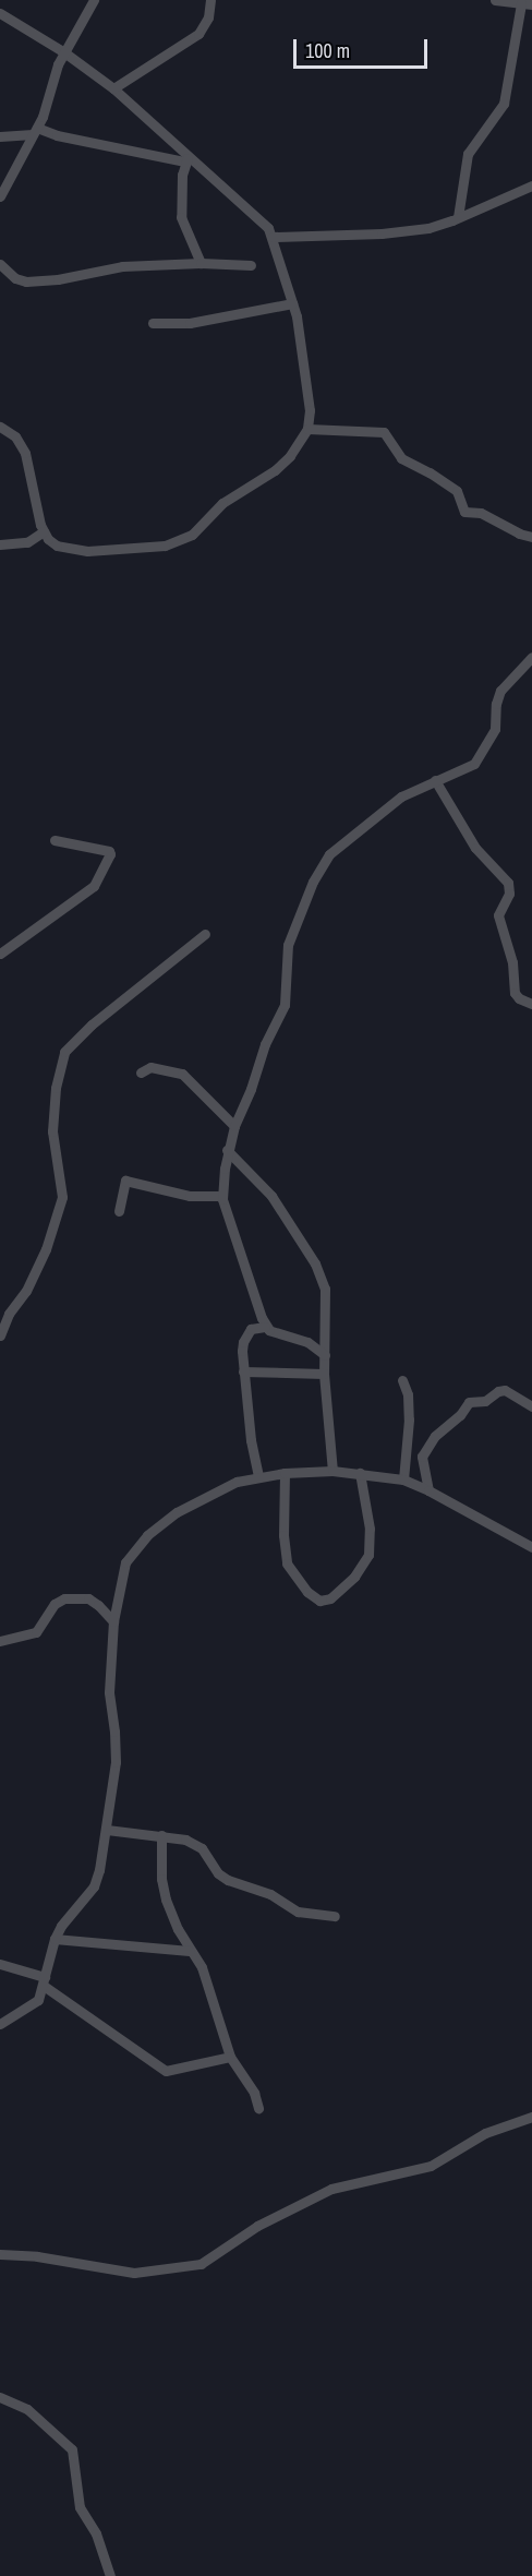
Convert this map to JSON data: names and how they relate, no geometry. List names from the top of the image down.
{
  "scale_bar": "100 m"
}
